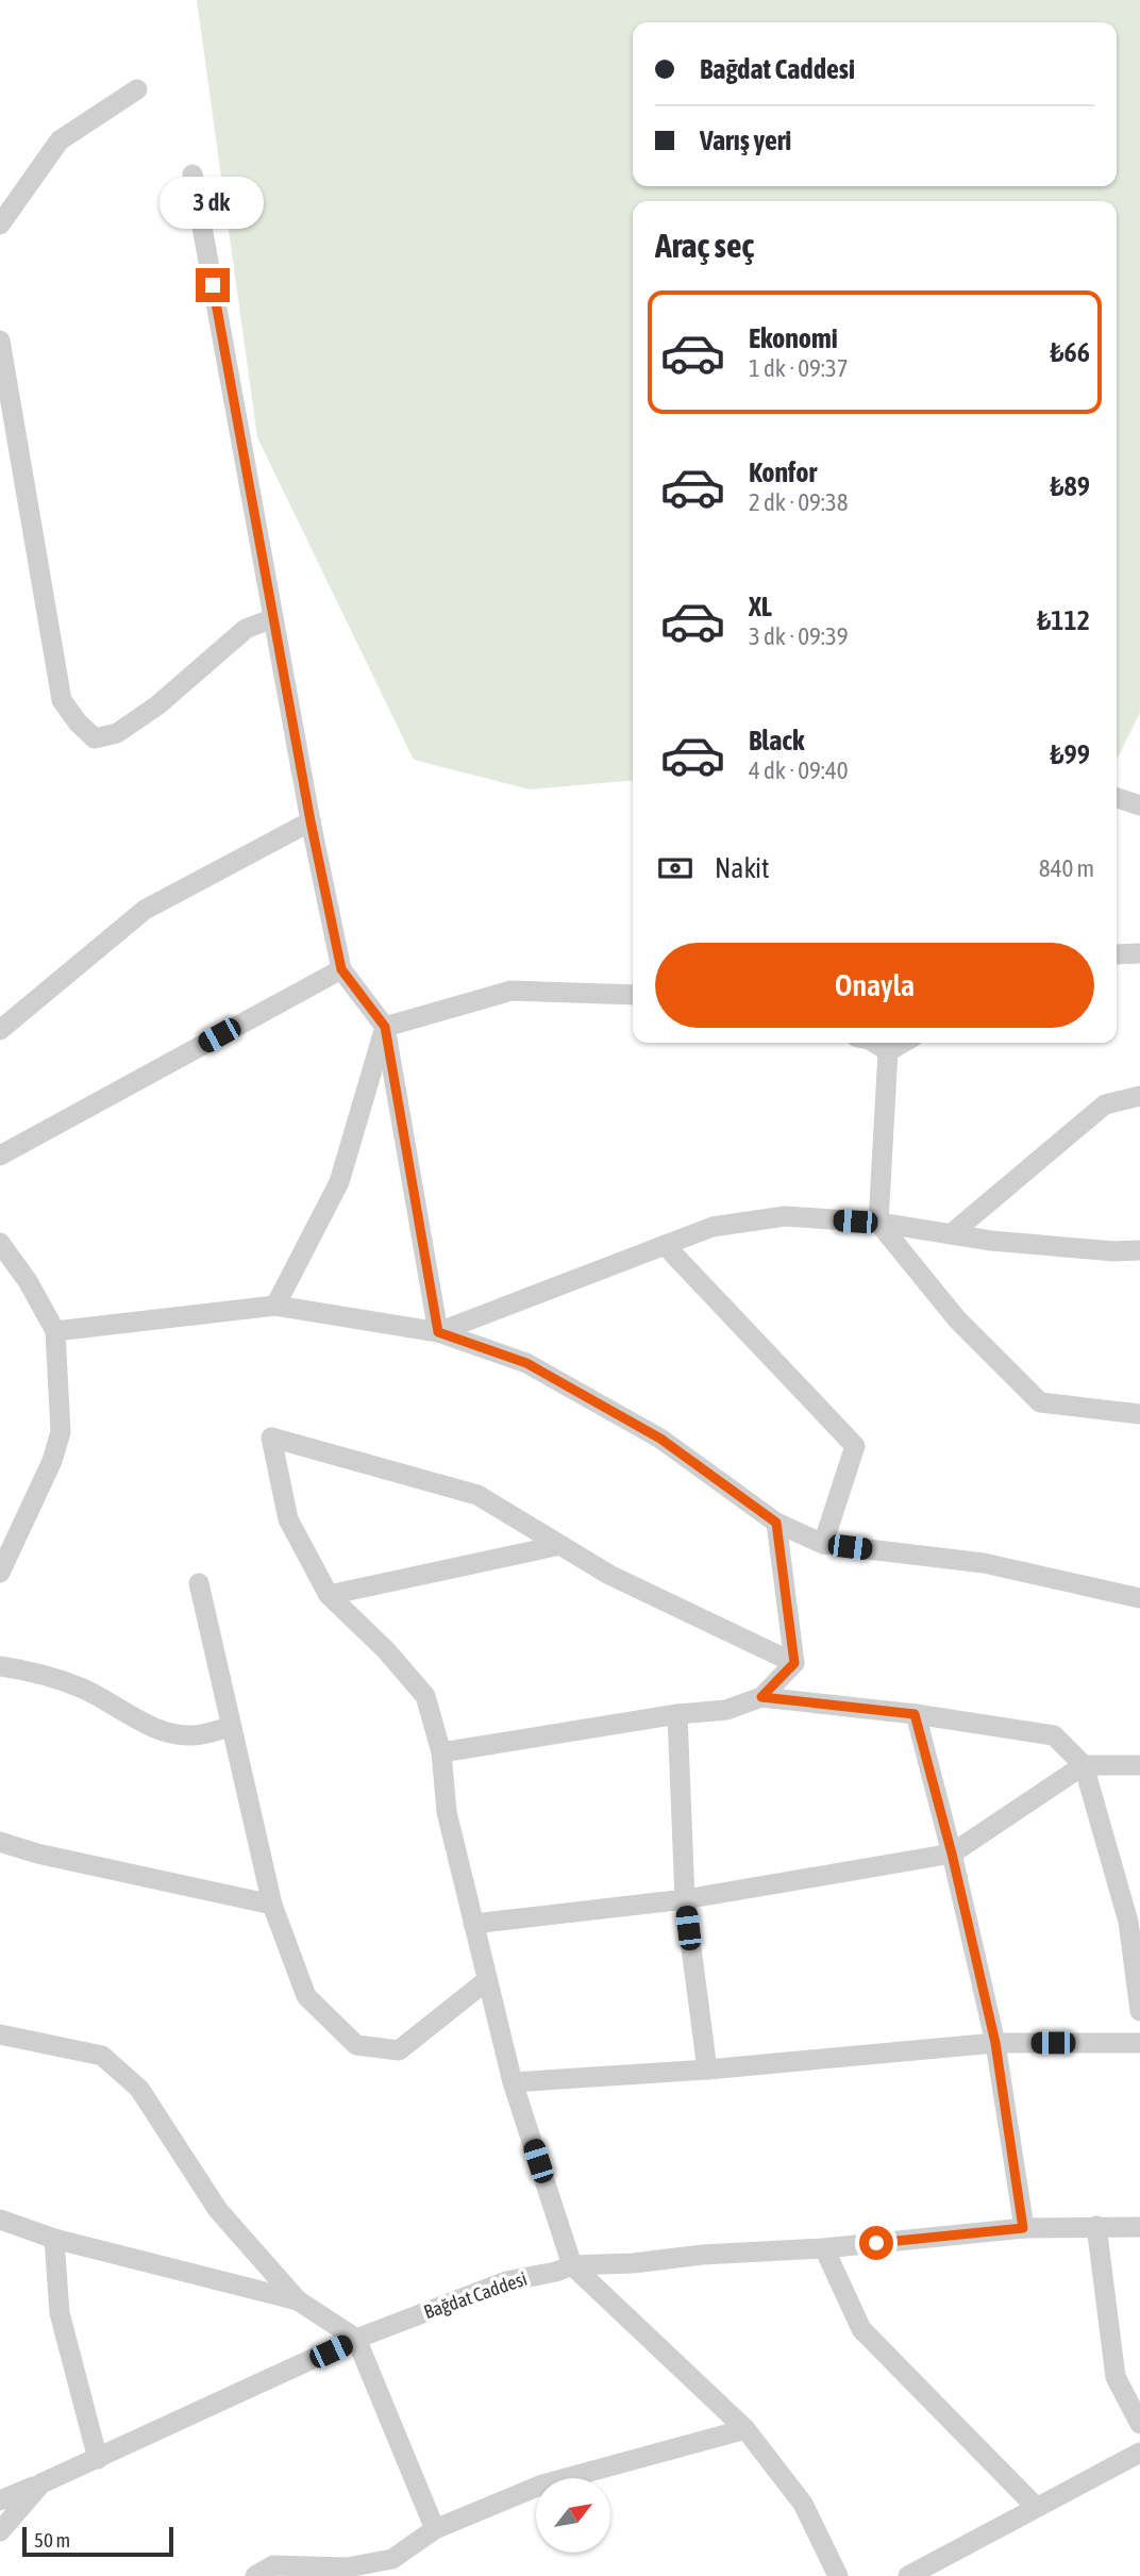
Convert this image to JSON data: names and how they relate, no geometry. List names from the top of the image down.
{
  "streets": {
    "street": ["Bağdat Caddesi"]
  },
  "scale_bar": "50 m",
  "north": "top right",
  "page": {
    "banner": ["Bağdat Caddesi", "Varış yeri"],
    "bubble": "3 dk",
    "heading": "Araç seç",
    "list": [
      {
        "name": "Ekonomi",
        "note": "1 dk · 09:37",
        "value": "₺66"
      },
      {
        "name": "Konfor",
        "note": "2 dk · 09:38",
        "value": "₺89"
      },
      {
        "name": "XL",
        "note": "3 dk · 09:39",
        "value": "₺112"
      },
      {
        "name": "Black",
        "note": "4 dk · 09:40",
        "value": "₺99"
      }
    ],
    "pay": ["Nakit", "840 m"],
    "buttons": "Onayla",
    "scale": "50 m"
  }
}
